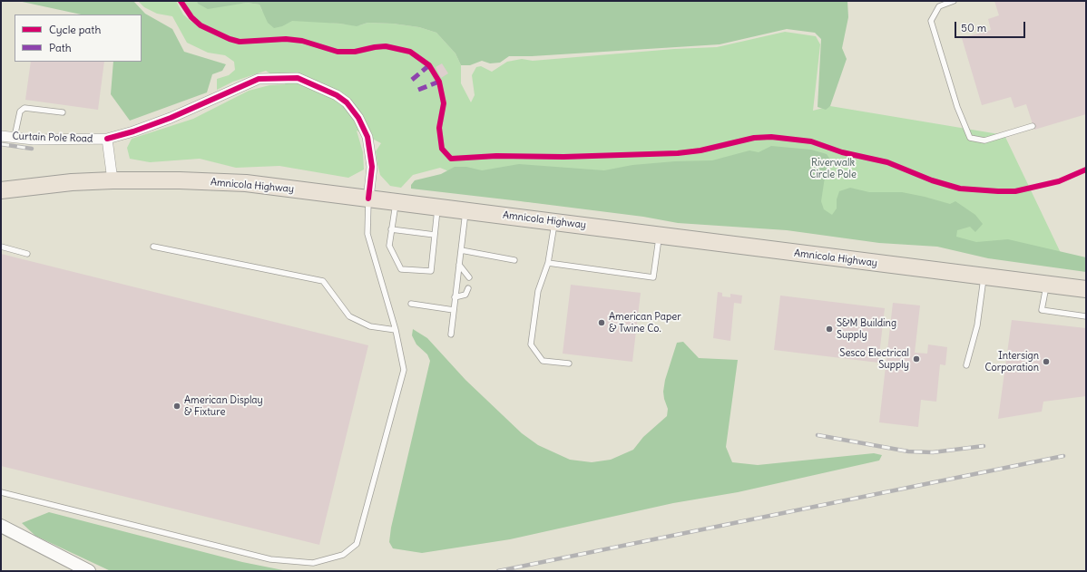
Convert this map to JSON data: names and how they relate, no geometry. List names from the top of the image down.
{
  "streets": {
    "main road": ["Amnicola Highway"],
    "street": ["Curtain Pole Road"]
  },
  "crossings": [
    ["Curtain Pole Road", "Amnicola Highway"]
  ],
  "parks": ["Riverwalk Circle Pole"],
  "places": [
    "American Paper & Twine Co.",
    "S&M Building Supply",
    "Sesco Electrical Supply",
    "Intersign Corporation",
    "American Display & Fixture"
  ],
  "legend": ["Cycle path", "Path"],
  "scale_bar": "50 m"
}
